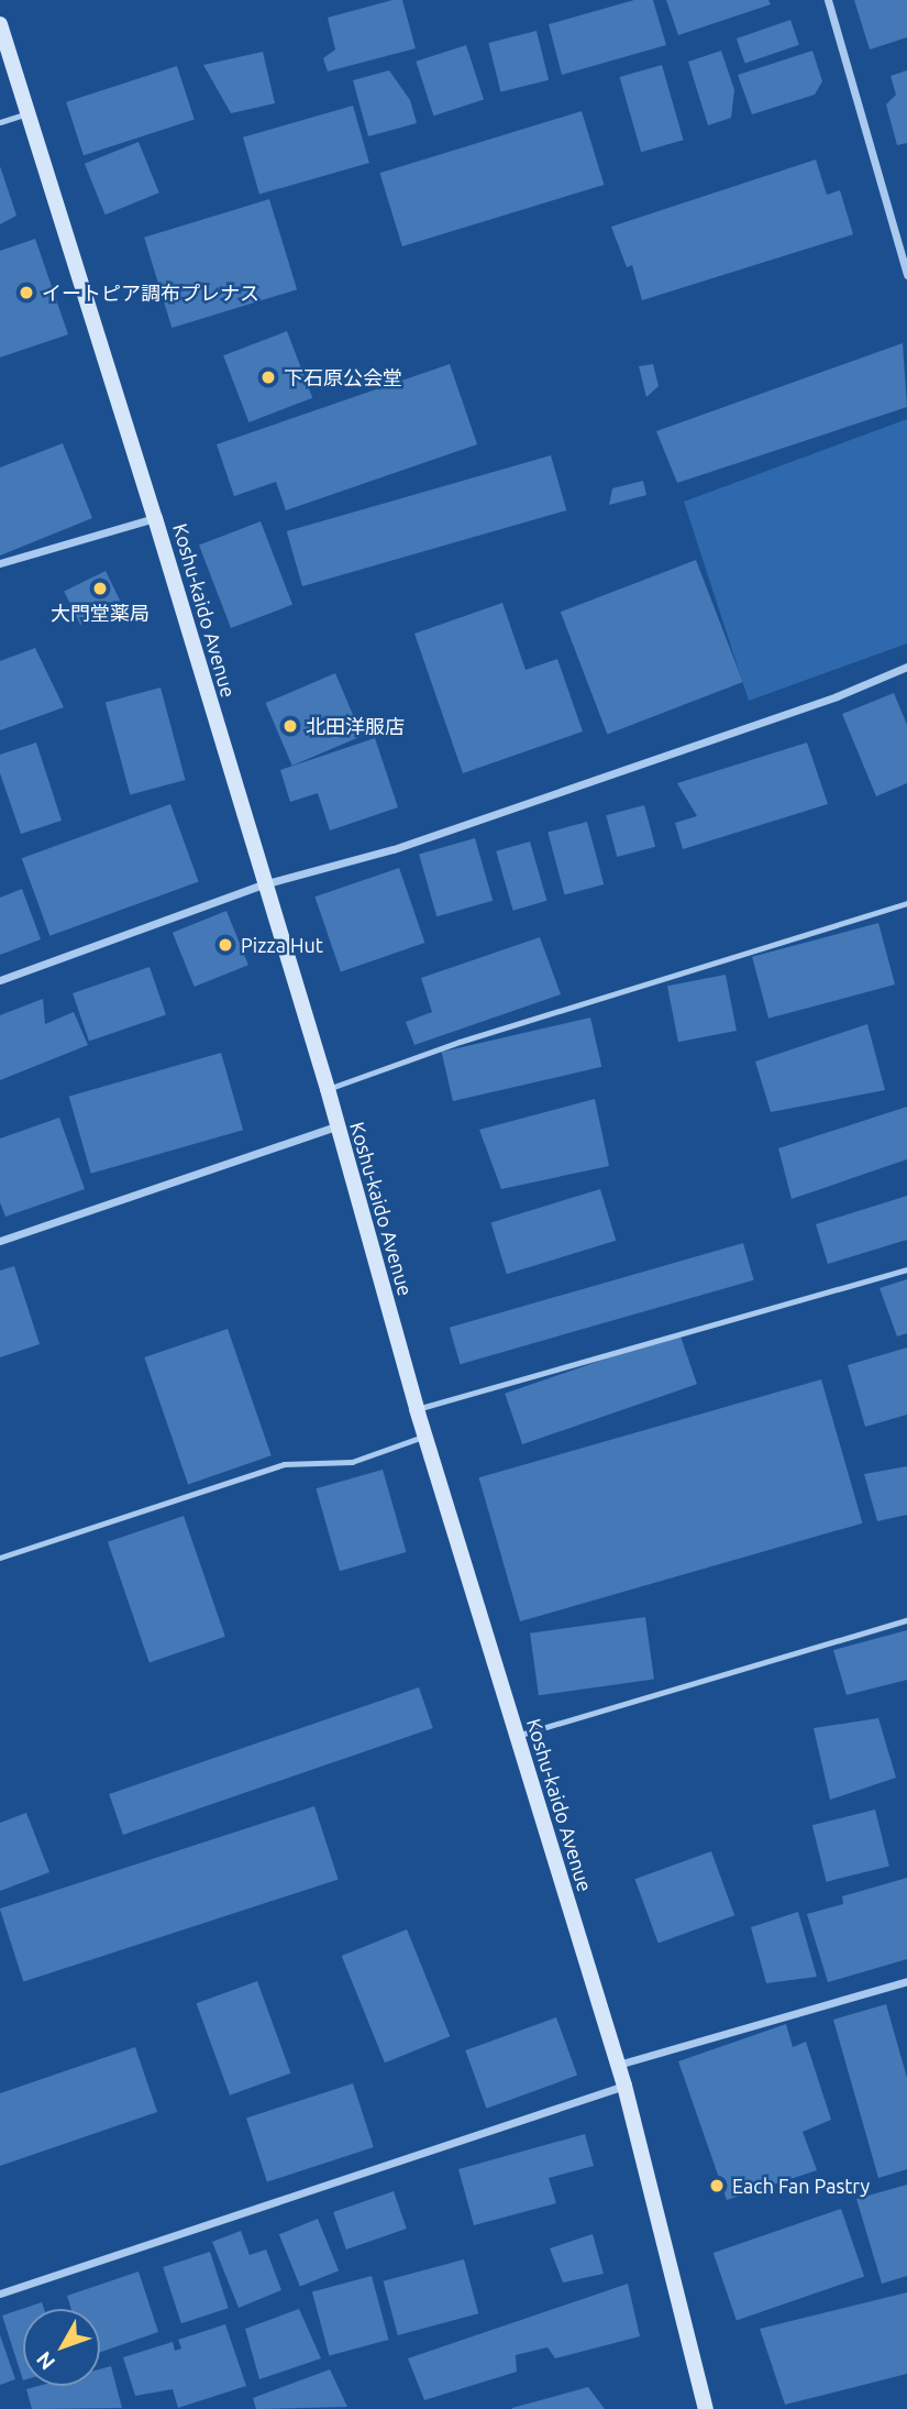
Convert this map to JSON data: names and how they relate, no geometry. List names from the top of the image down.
{
  "streets": {
    "main road": ["Koshu-kaido Avenue"]
  },
  "places": [
    "イートピア調布プレナス",
    "下石原公会堂",
    "大門堂薬局",
    "北田洋服店",
    "Pizza Hut",
    "Each Fan Pastry"
  ],
  "north": "bottom left"
}
